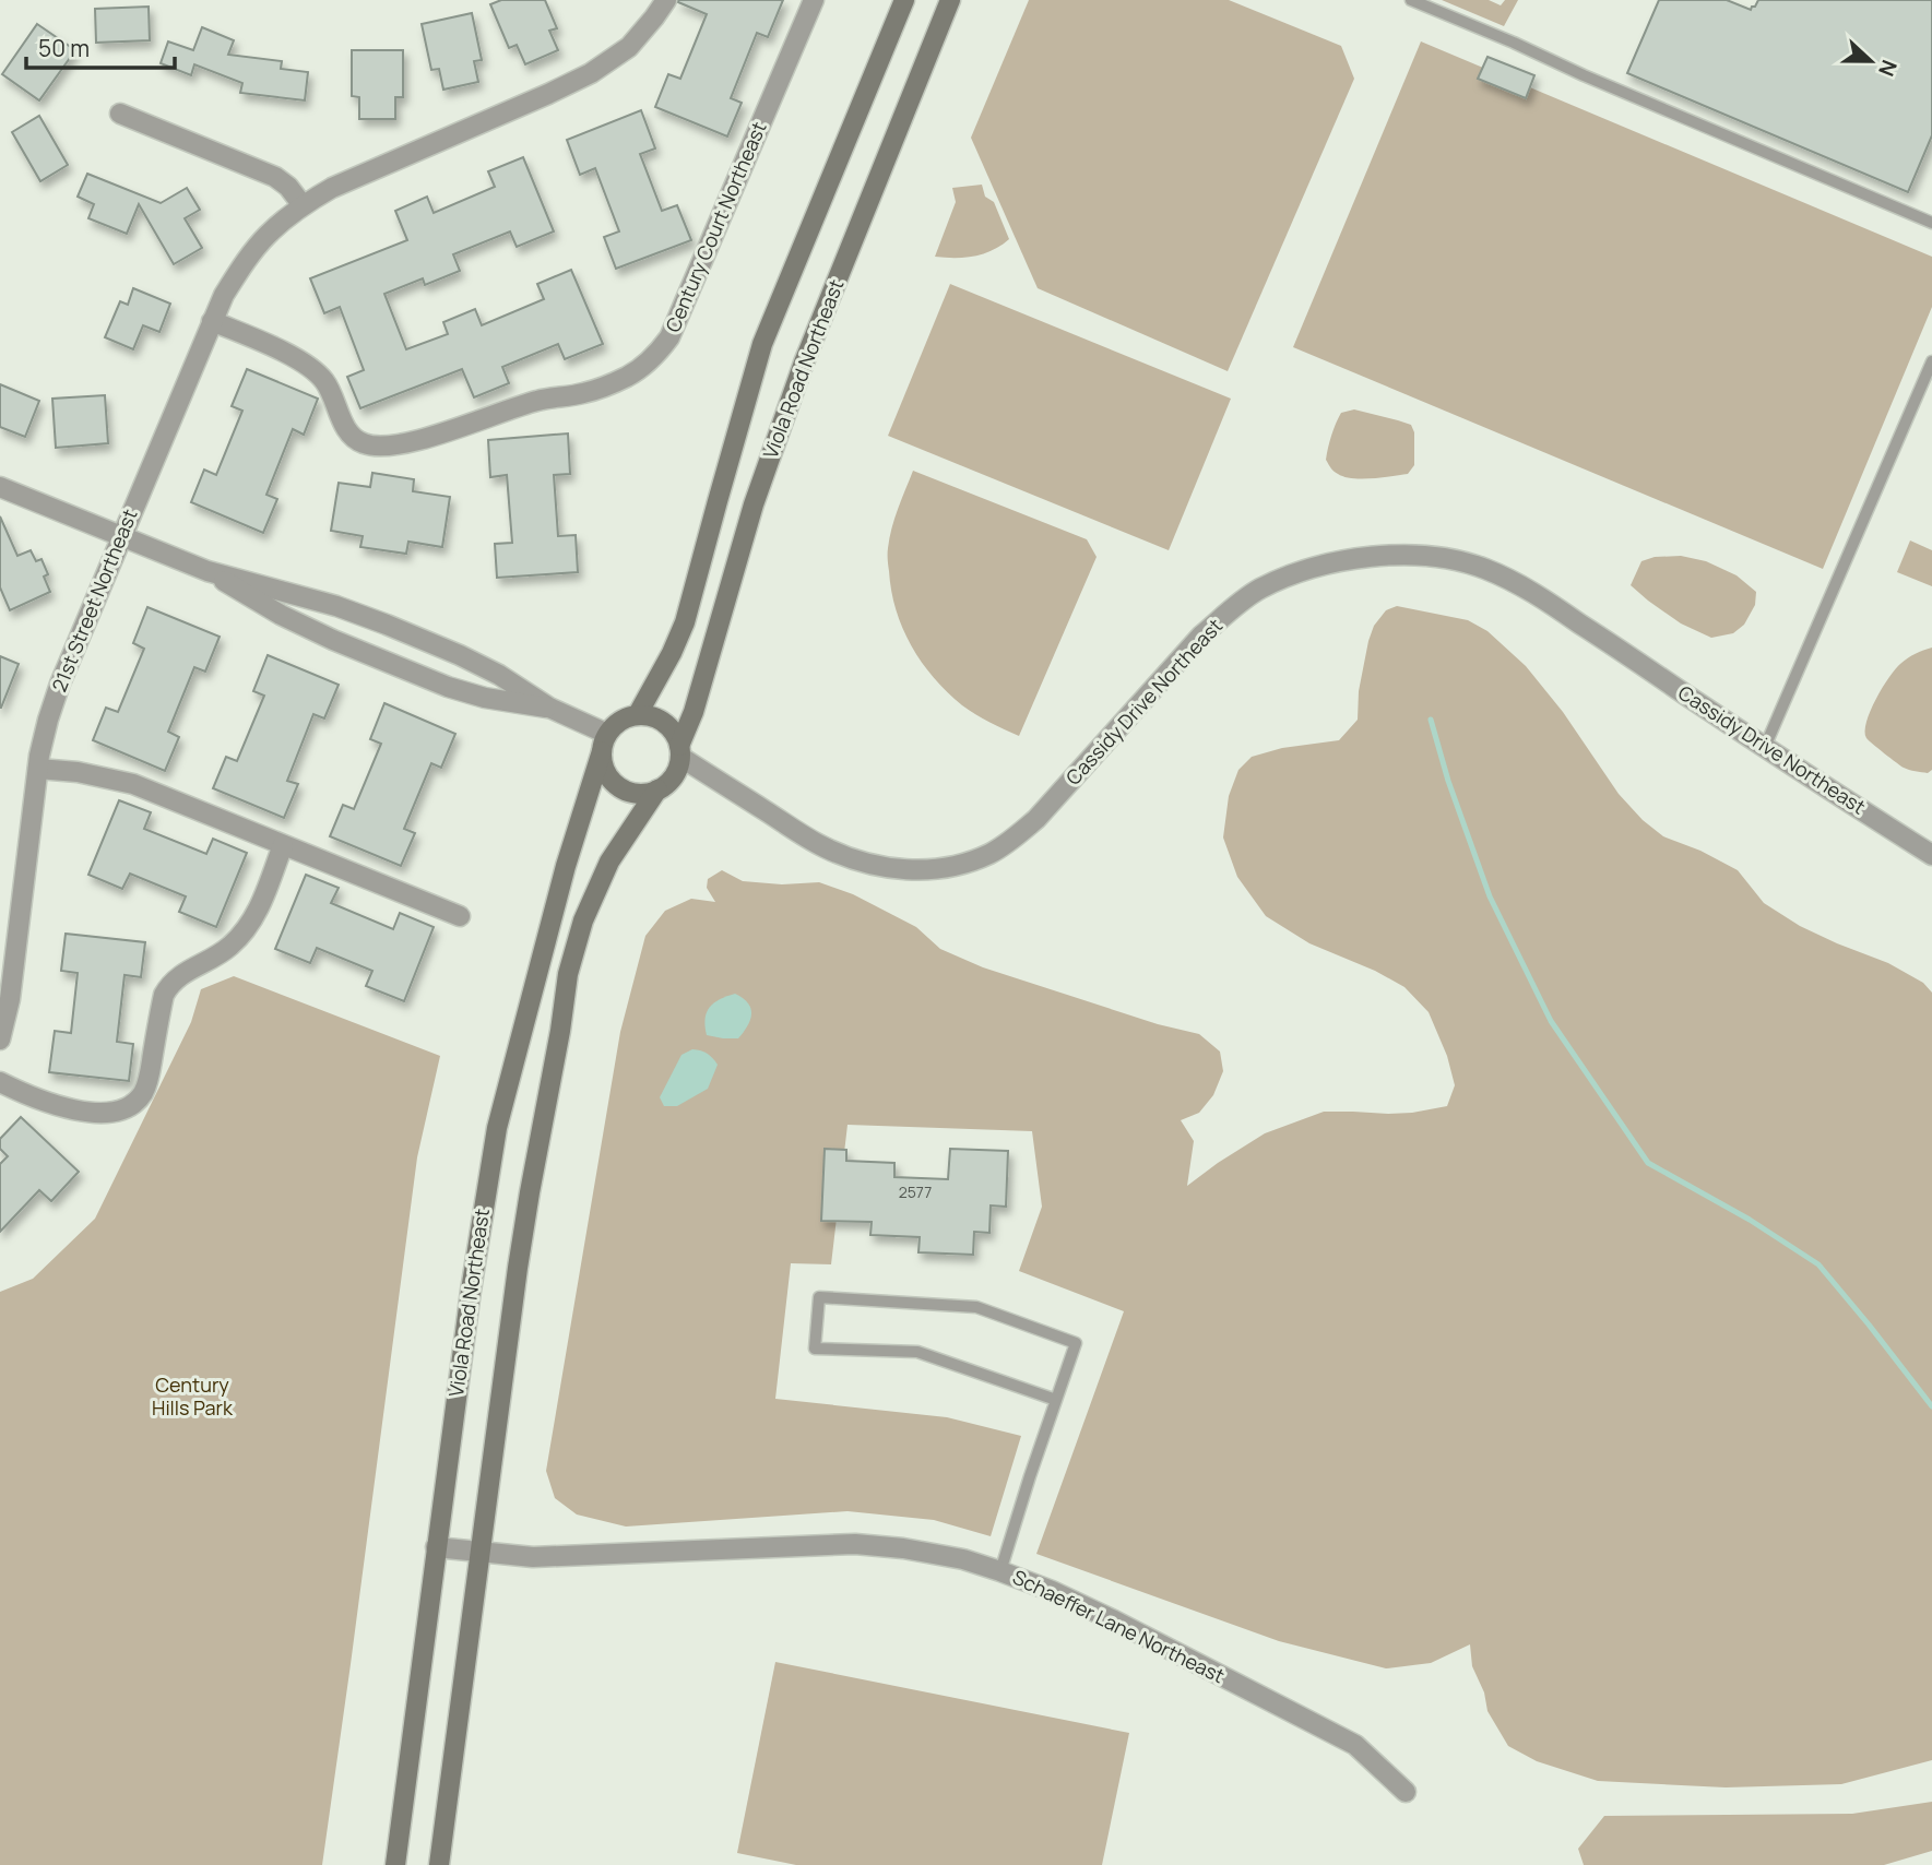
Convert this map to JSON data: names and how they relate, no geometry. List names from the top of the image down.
{
  "streets": {
    "main road": ["Viola Road Northeast"],
    "street": [
      "Century Court Northeast",
      "21st Street Northeast",
      "Cassidy Drive Northeast",
      "Schaeffer Lane Northeast"
    ]
  },
  "crossings": [
    ["Century Court Northeast", "21st Street Northeast"],
    ["Viola Road Northeast", "Cassidy Drive Northeast"],
    ["Viola Road Northeast", "Schaeffer Lane Northeast"]
  ],
  "parks": ["Century Hills Park"],
  "house_numbers": ["2577"],
  "scale_bar": "50 m",
  "north": "right"
}
